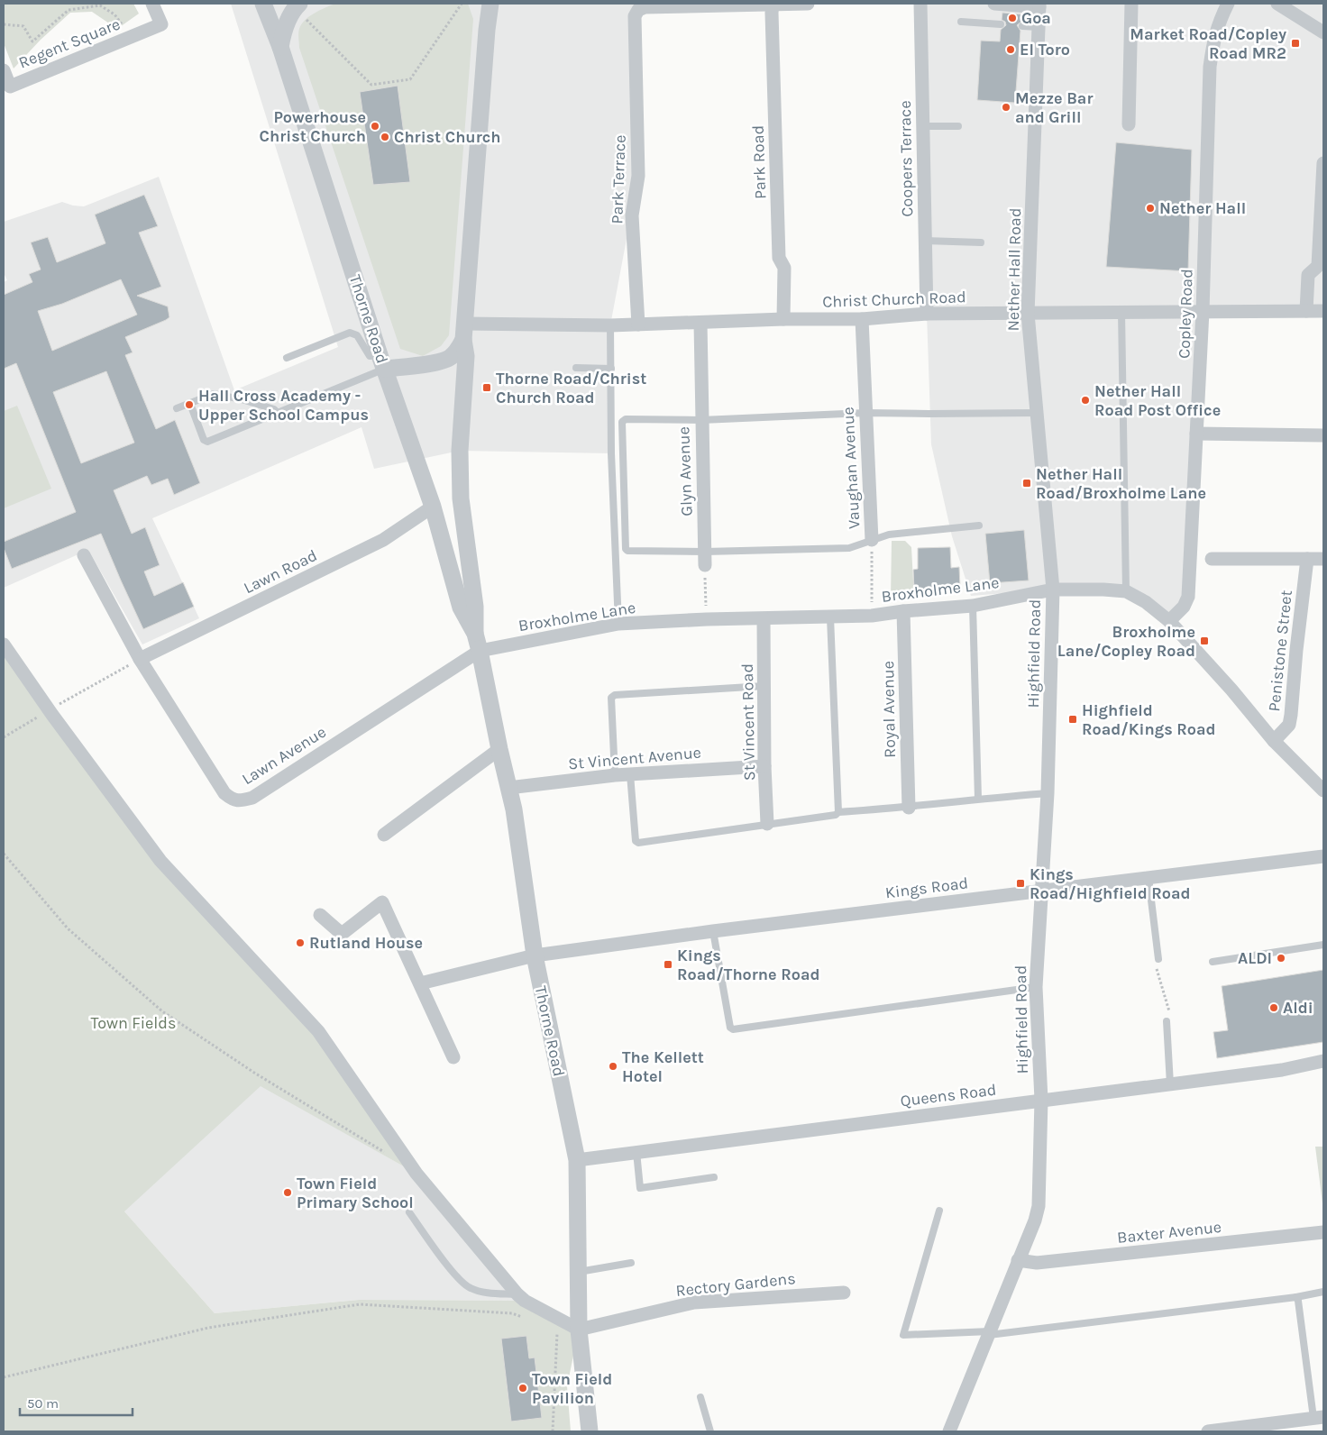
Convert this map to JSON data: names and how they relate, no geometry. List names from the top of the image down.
{
  "streets": {
    "street": [
      "Regent Square",
      "Coopers Terrace",
      "Park Road",
      "Park Terrace",
      "Nether Hall Road",
      "Christ Church Road",
      "Copley Road",
      "Thorne Road",
      "Vaughan Avenue",
      "Glyn Avenue",
      "Lawn Road",
      "Broxholme Lane",
      "Penistone Street",
      "Highfield Road",
      "Royal Avenue",
      "St Vincent Road",
      "Lawn Avenue",
      "St Vincent Avenue",
      "Kings Road",
      "Queens Road",
      "Baxter Avenue",
      "Rectory Gardens"
    ]
  },
  "crossings": [
    ["Coopers Terrace", "Christ Church Road"],
    ["Park Road", "Park Terrace"],
    ["Park Road", "Christ Church Road"],
    ["Park Terrace", "Christ Church Road"],
    ["Nether Hall Road", "Christ Church Road"],
    ["Nether Hall Road", "Broxholme Lane"],
    ["Nether Hall Road", "Highfield Road"],
    ["Christ Church Road", "Copley Road"],
    ["Christ Church Road", "Thorne Road"],
    ["Christ Church Road", "Vaughan Avenue"],
    ["Christ Church Road", "Glyn Avenue"],
    ["Copley Road", "Broxholme Lane"],
    ["Thorne Road", "Lawn Road"],
    ["Thorne Road", "Broxholme Lane"],
    ["Thorne Road", "Lawn Avenue"],
    ["Thorne Road", "St Vincent Avenue"],
    ["Thorne Road", "Kings Road"],
    ["Thorne Road", "Queens Road"],
    ["Thorne Road", "Rectory Gardens"],
    ["Vaughan Avenue", "Broxholme Lane"],
    ["Lawn Road", "Lawn Avenue"],
    ["Broxholme Lane", "Penistone Street"],
    ["Broxholme Lane", "Highfield Road"],
    ["Broxholme Lane", "Royal Avenue"],
    ["Broxholme Lane", "St Vincent Road"],
    ["Broxholme Lane", "Lawn Avenue"],
    ["Highfield Road", "Kings Road"],
    ["Highfield Road", "Queens Road"],
    ["Highfield Road", "Baxter Avenue"],
    ["St Vincent Road", "St Vincent Avenue"]
  ],
  "parks": ["Town Fields"],
  "places": {
    "other": [
      "Goa",
      "El Toro",
      "Mezze Bar and Grill",
      "Powerhouse Christ Church",
      "Christ Church",
      "Nether Hall",
      "Nether Hall Road Post Office",
      "Hall Cross Academy - Upper School Campus",
      "Rutland House",
      "ALDI",
      "Aldi",
      "The Kellett Hotel",
      "Town Field Primary School",
      "Town Field Pavilion"
    ],
    "transit": [
      "Market Road/Copley Road MR2",
      "Thorne Road/Christ Church Road",
      "Nether Hall Road/Broxholme Lane",
      "Broxholme Lane/Copley Road",
      "Highfield Road/Kings Road",
      "Kings Road/Highfield Road",
      "Kings Road/Thorne Road"
    ]
  },
  "scale_bar": "50 m"
}
